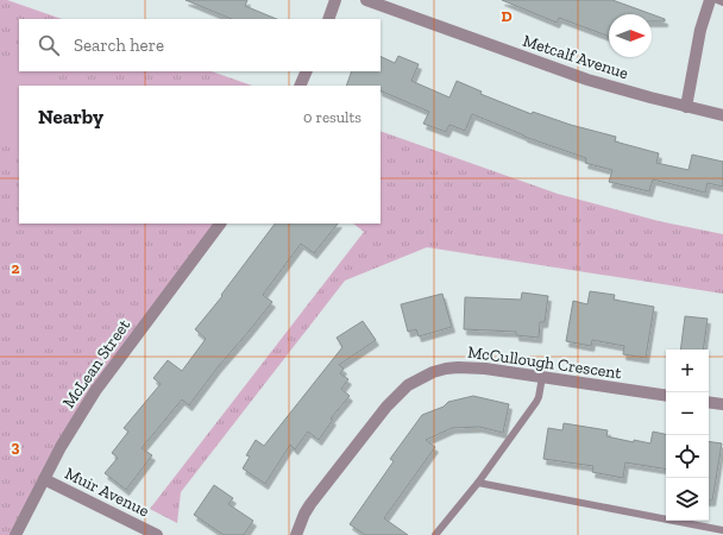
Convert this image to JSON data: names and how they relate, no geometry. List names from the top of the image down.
{
  "streets": {
    "street": [
      "Metcalf Avenue",
      "McCullough Crescent",
      "McLean Street",
      "Muir Avenue"
    ]
  },
  "crossings": [
    ["McLean Street", "Muir Avenue"]
  ],
  "north": "right",
  "page": {
    "search": "Search here",
    "heading": ["Nearby", "0 results"],
    "map_buttons": ["+", "−"]
  },
  "grid": {
    "columns": ["D"],
    "rows": ["2", "3"]
  }
}
